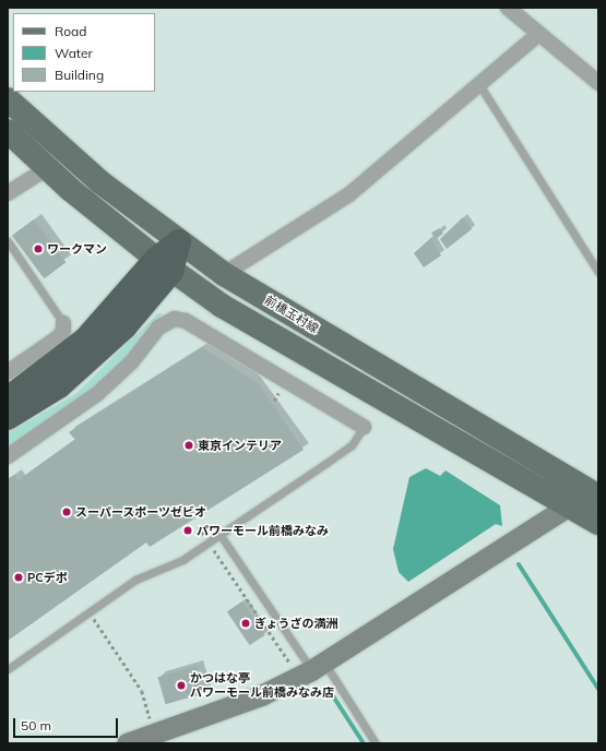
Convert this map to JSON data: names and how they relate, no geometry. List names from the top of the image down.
{
  "streets": {
    "main road": ["前橋玉村線"]
  },
  "places": [
    "ワークマン",
    "東京インテリア",
    "スーパースポーツゼビオ",
    "パワーモール前橋みなみ",
    "PCデポ",
    "ぎょうざの満洲",
    "かつはな亭 パワーモール前橋みなみ店"
  ],
  "legend": ["Road", "Water", "Building"],
  "scale_bar": "50 m"
}
